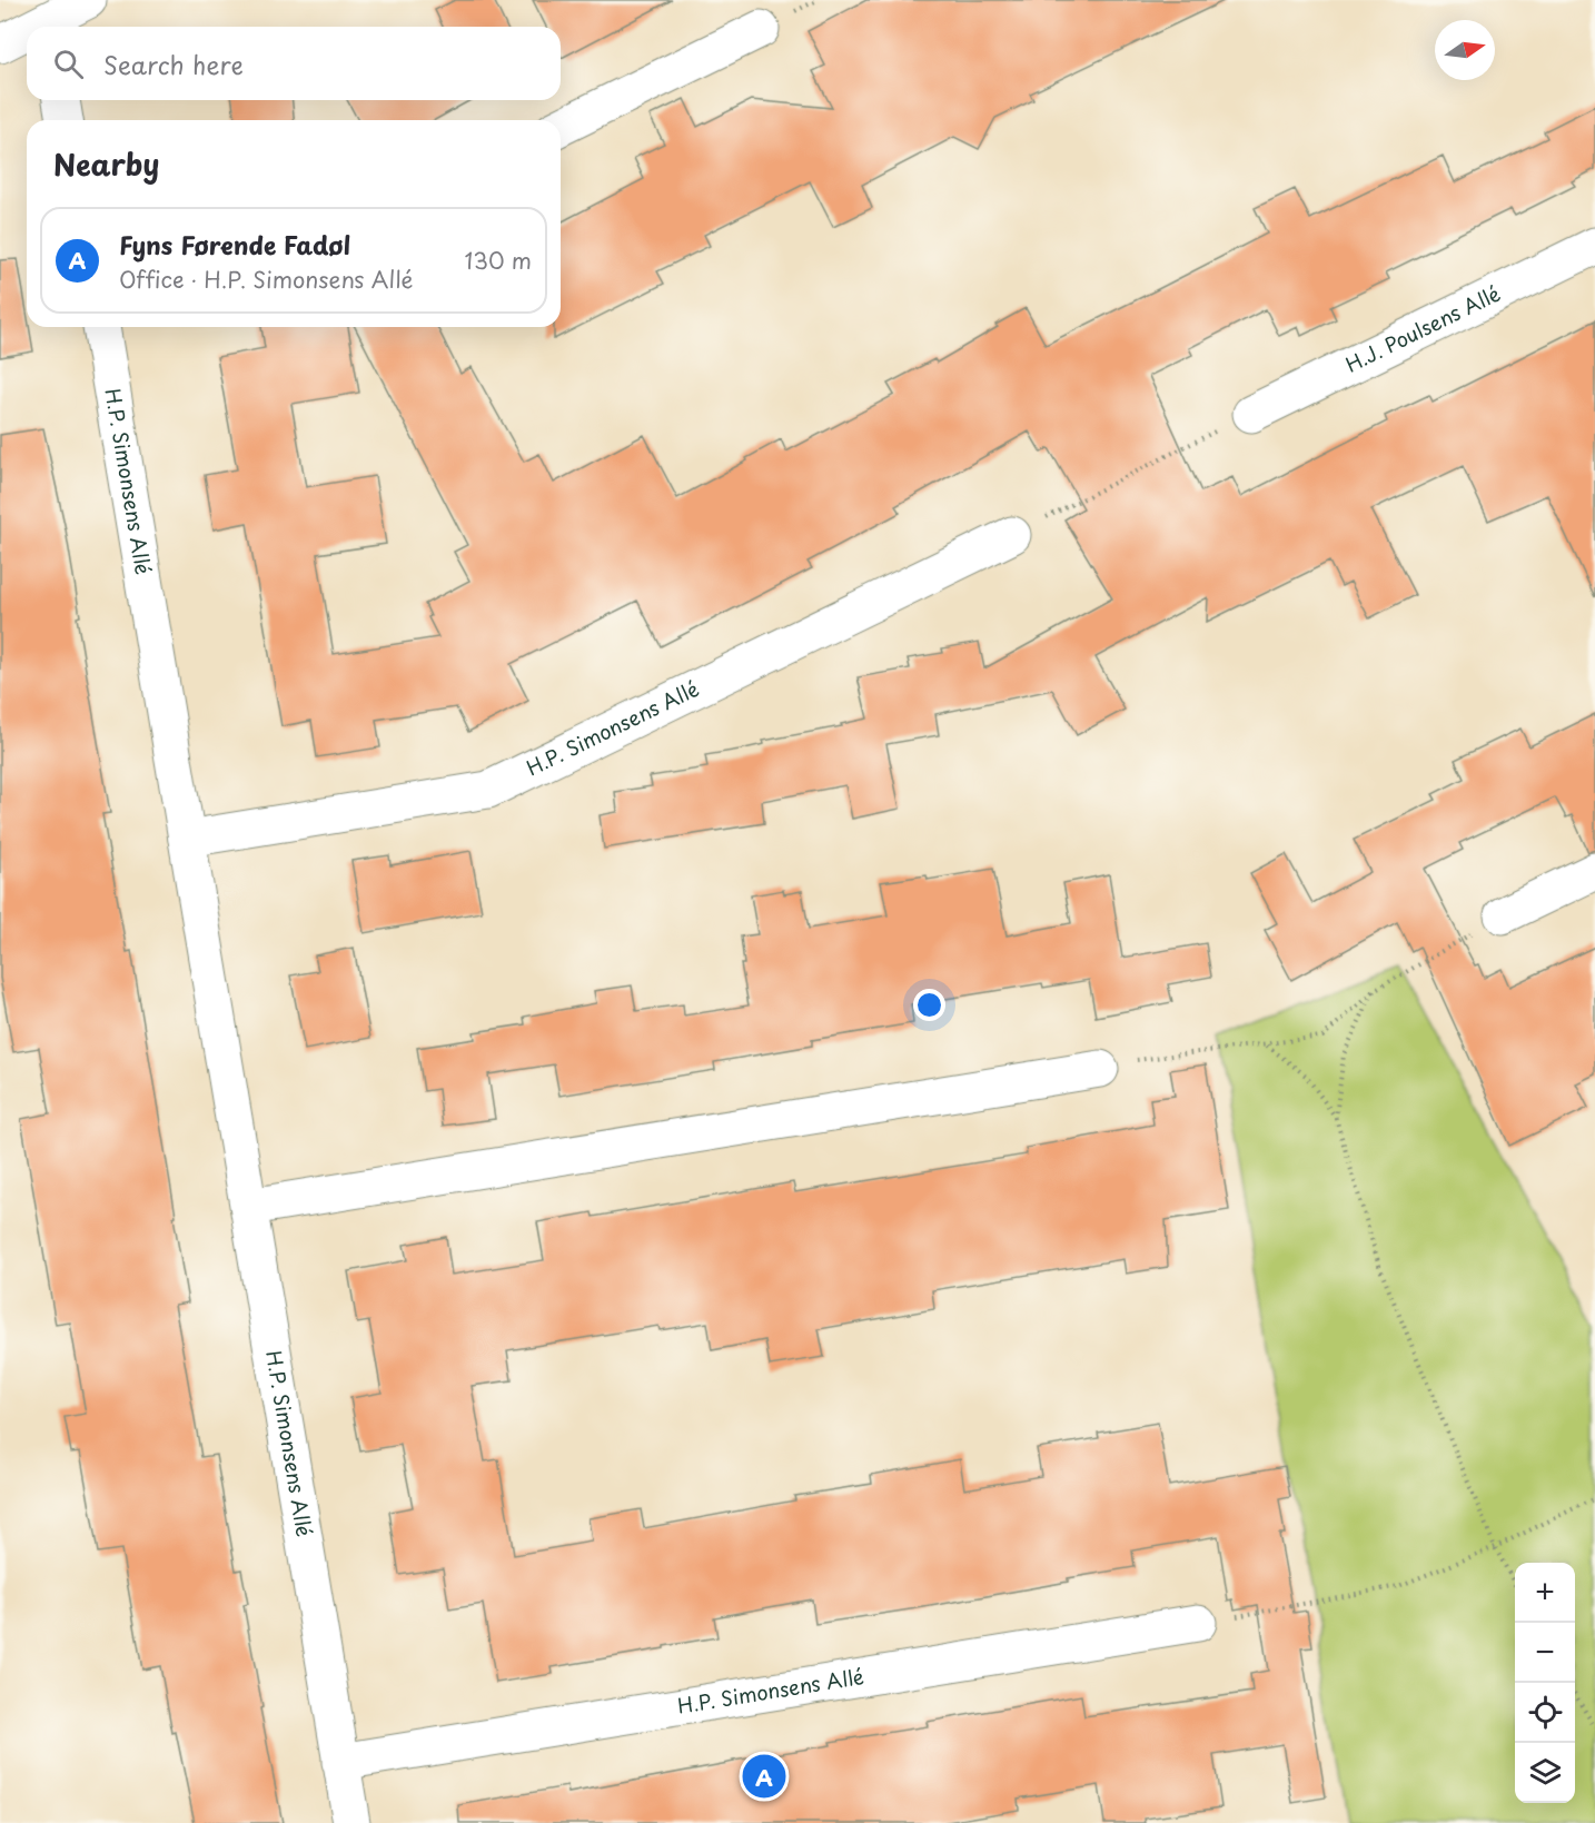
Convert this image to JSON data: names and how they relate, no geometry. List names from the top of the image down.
{
  "streets": {
    "street": ["H.J. Poulsens Allé", "H.P. Simonsens Allé"]
  },
  "north": "right",
  "page": {
    "search": "Search here",
    "heading": "Nearby",
    "list": [
      {
        "mark": "A",
        "name": "Fyns Førende Fadøl",
        "note": "Office · H.P. Simonsens Allé",
        "value": "130 m"
      }
    ],
    "map_buttons": ["+", "−"],
    "pins": "A"
  }
}
